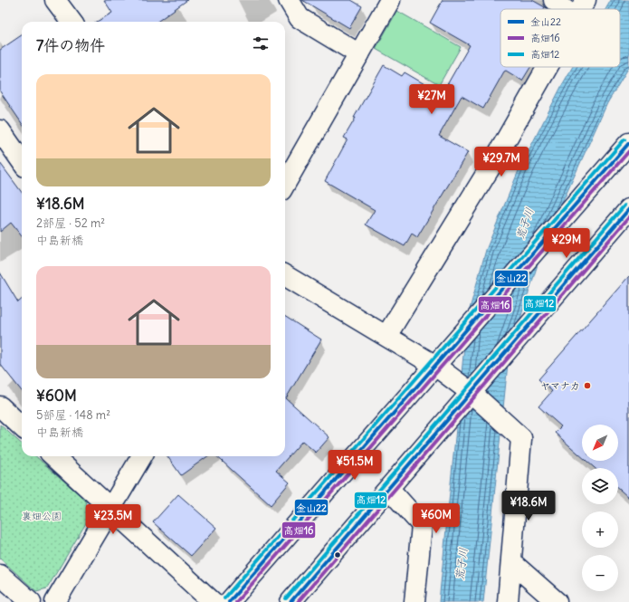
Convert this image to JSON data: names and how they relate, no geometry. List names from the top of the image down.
{
  "water": ["荒子川"],
  "parks": ["裏畑公園"],
  "places": ["ヤマナカ"],
  "lines": ["transit line 高畑12", "transit line 金山22", "transit line 高畑16"],
  "legend": ["金山22", "高畑16", "高畑12"],
  "north": "bottom left",
  "page": {
    "heading": "7件の物件",
    "list": [
      {
        "name": "¥18.6M",
        "note": "2部屋 · 52 m² · 中島新橋"
      },
      {
        "name": "¥60M",
        "note": "5部屋 · 148 m² · 中島新橋"
      }
    ],
    "price": [
      "¥27M",
      "¥29.7M",
      "¥29M",
      "¥51.5M",
      "¥18.6M",
      "¥60M",
      "¥23.5M"
    ],
    "map_buttons": ["+", "−"]
  }
}
